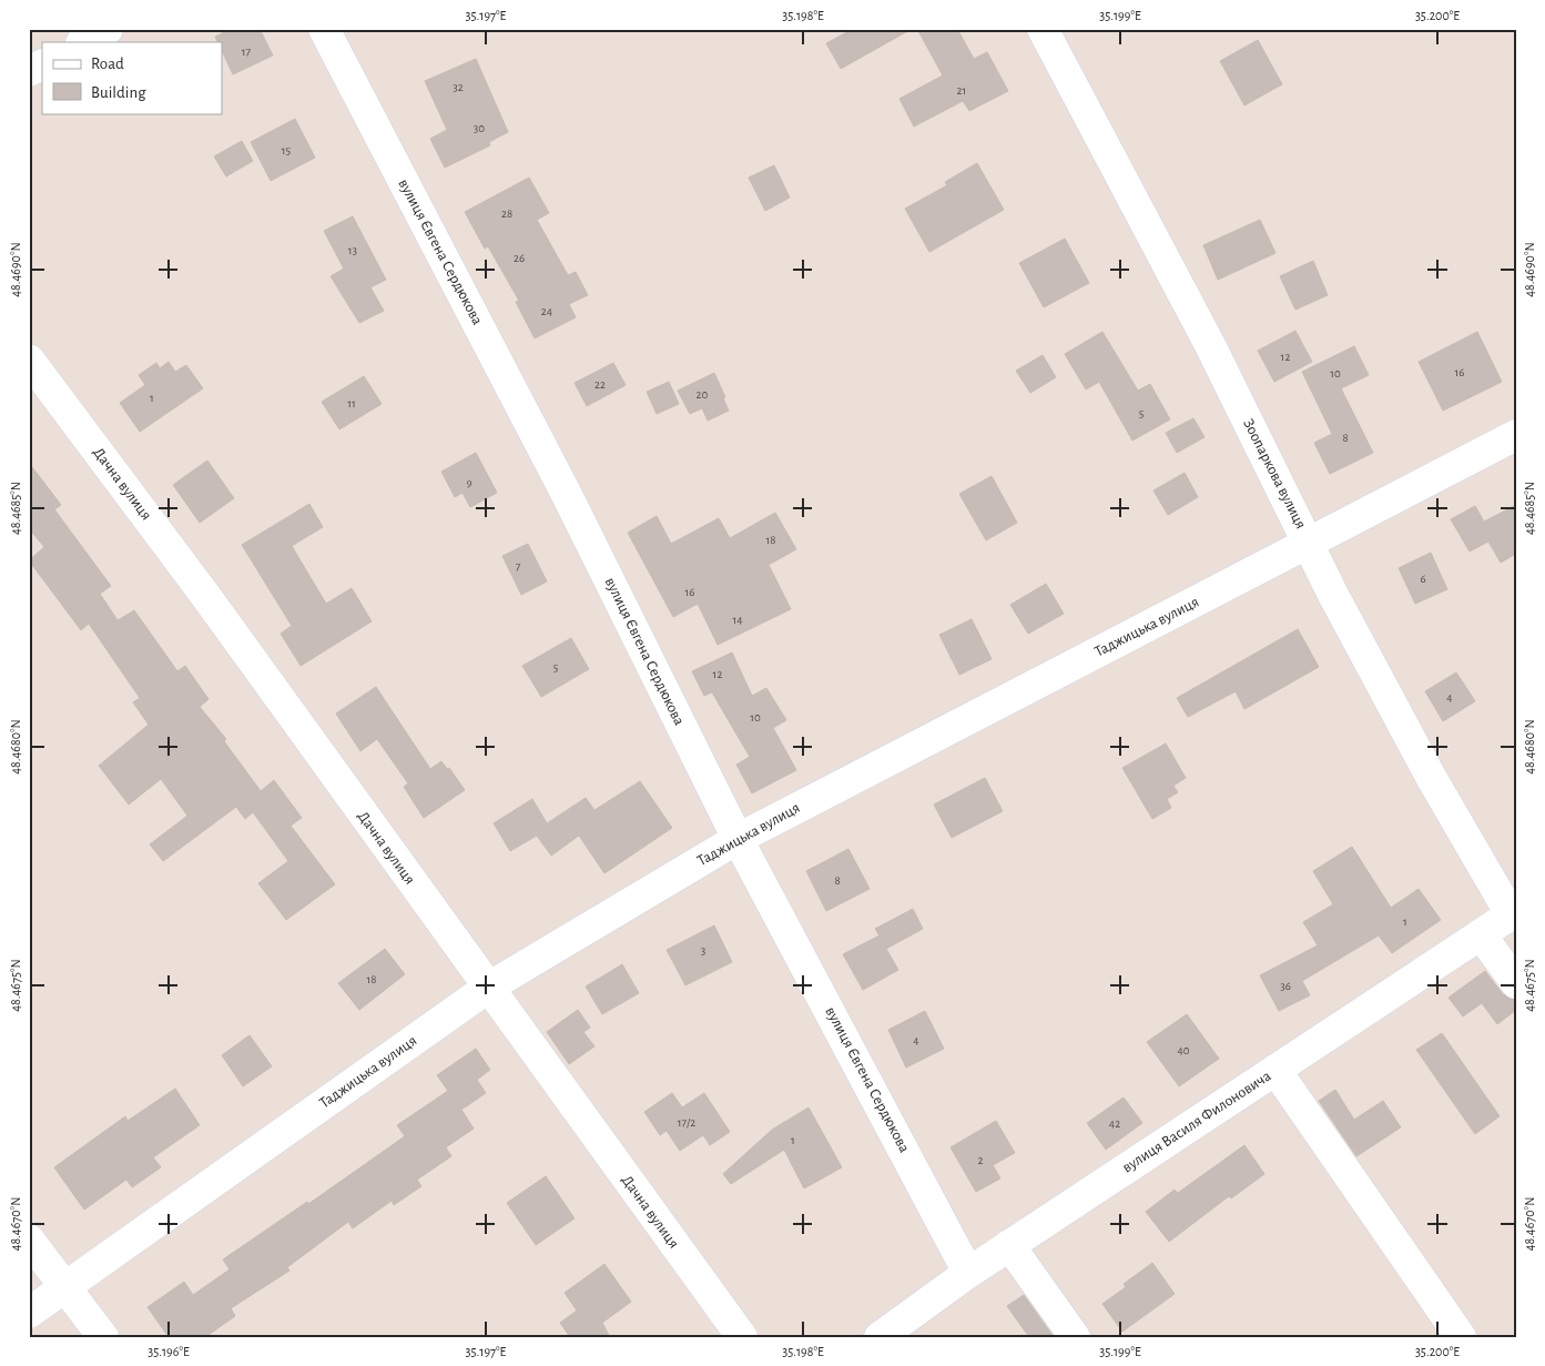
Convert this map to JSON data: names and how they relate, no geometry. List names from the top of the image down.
{
  "streets": {
    "street": [
      "вулиця Євгена Сердюкова",
      "Зоопаркова вулиця",
      "Дачна вулиця",
      "Таджицька вулиця",
      "вулиця Василя Филоновича"
    ]
  },
  "crossings": [
    ["вулиця Євгена Сердюкова", "Таджицька вулиця"],
    ["вулиця Євгена Сердюкова", "вулиця Василя Филоновича"],
    ["Зоопаркова вулиця", "Таджицька вулиця"],
    ["Зоопаркова вулиця", "вулиця Василя Филоновича"],
    ["Дачна вулиця", "Таджицька вулиця"]
  ],
  "house_numbers": [
    "17",
    "32",
    "21",
    "30",
    "15",
    "28",
    "13",
    "26",
    "24",
    "12",
    "16",
    "10",
    "22",
    "20",
    "1",
    "11",
    "5",
    "8",
    "9",
    "18",
    "7",
    "6",
    "16",
    "14",
    "5",
    "12",
    "4",
    "10",
    "8",
    "1",
    "3",
    "18",
    "36",
    "4",
    "40",
    "17/2",
    "42",
    "1",
    "2"
  ],
  "legend": ["Road", "Building"],
  "coordinates": [
    "35.197°E",
    "35.198°E",
    "35.199°E",
    "35.200°E",
    "48.4690°N",
    "48.4685°N",
    "48.4680°N",
    "48.4675°N",
    "48.4670°N",
    "35.196°E"
  ]
}
